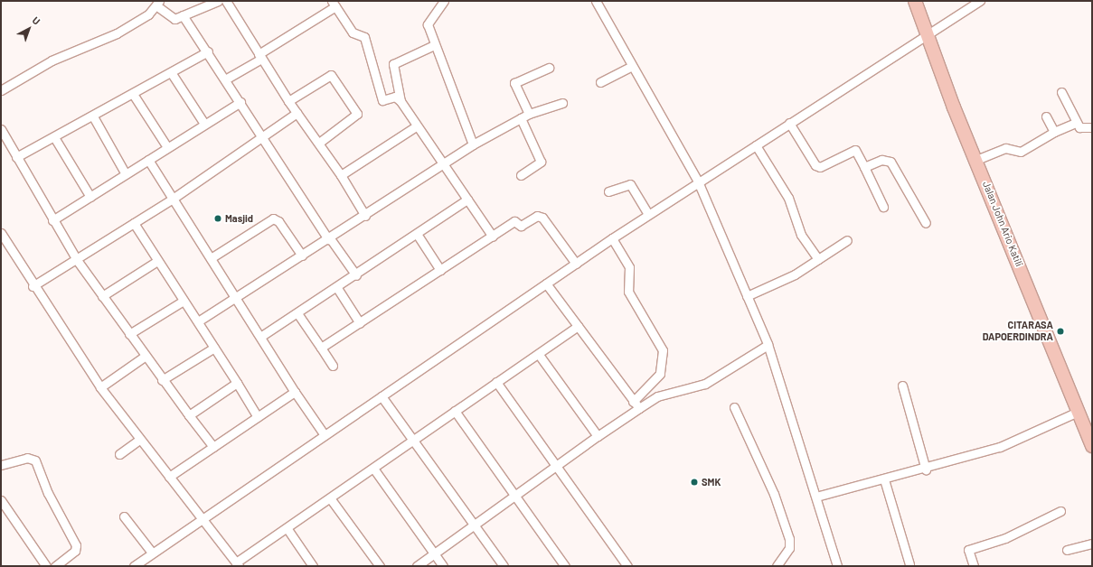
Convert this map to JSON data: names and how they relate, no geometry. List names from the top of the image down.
{
  "streets": {
    "main road": ["Jalan John Ario Katili"]
  },
  "places": ["Masjid", "CITARASA DAPOERDINDRA", "SMK"],
  "north": "top right"
}
